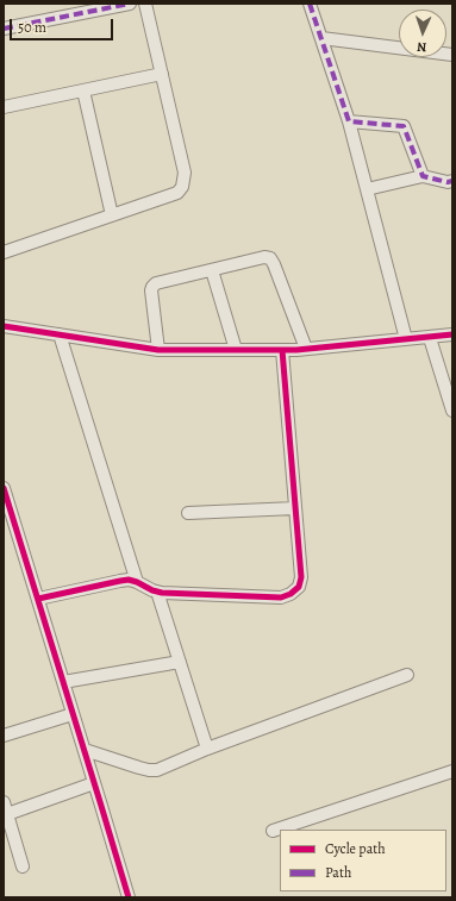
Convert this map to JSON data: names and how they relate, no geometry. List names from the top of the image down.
{
  "legend": ["Cycle path", "Path"],
  "scale_bar": "50 m",
  "north": "bottom"
}
